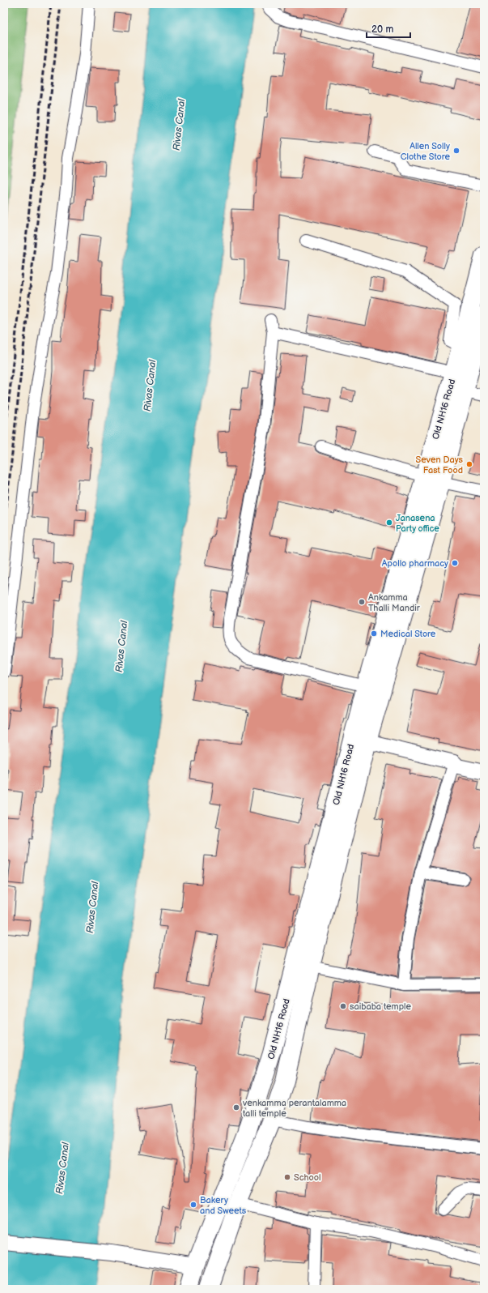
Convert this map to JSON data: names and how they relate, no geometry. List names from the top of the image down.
{
  "streets": {
    "main road": ["Old NH16 Road"]
  },
  "water": ["Rivas Canal"],
  "places": [
    "Allen Solly Clothe Store",
    "Seven Days Fast Food",
    "Janasena Party office",
    "Apollo pharmacy",
    "Ankamma Thalli Mandir",
    "Medical Store",
    "saibaba temple",
    "venkamma perantalamma talli temple",
    "School",
    "Bakery and Sweets"
  ],
  "scale_bar": "20 m"
}
